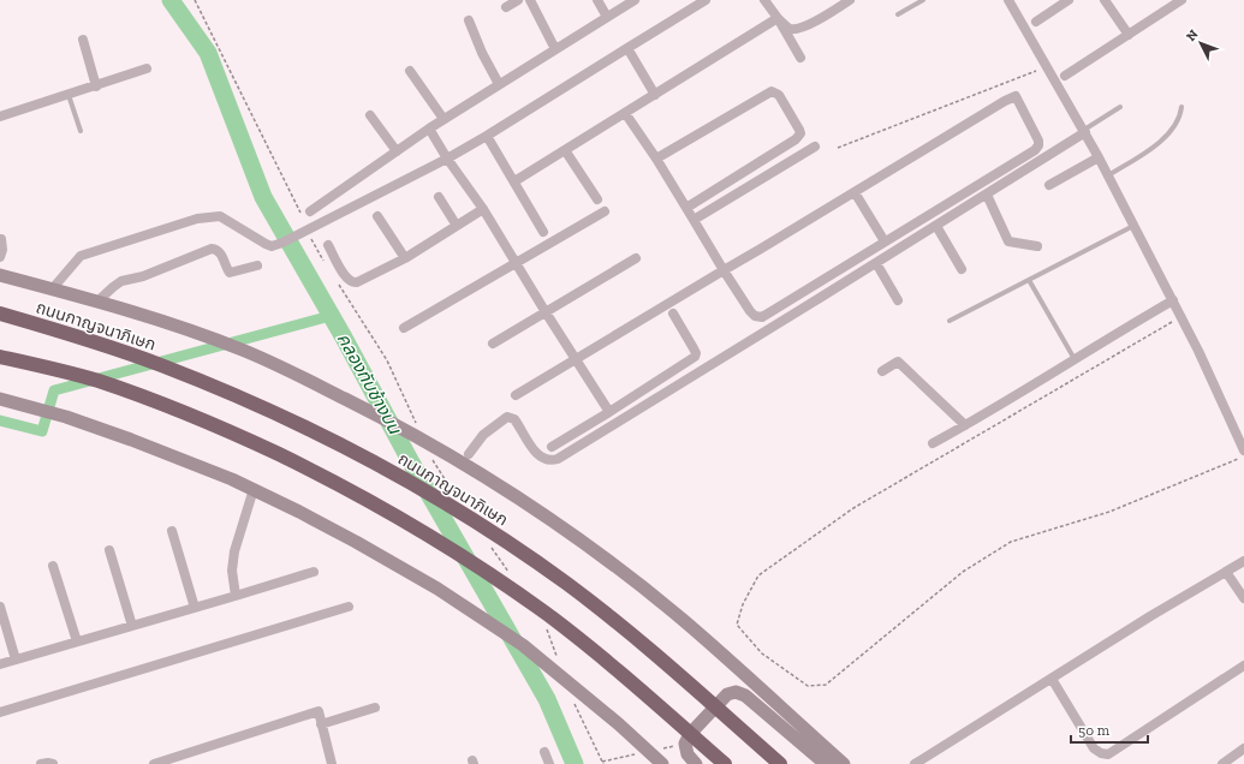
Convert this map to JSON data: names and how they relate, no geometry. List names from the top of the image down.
{
  "streets": {
    "highway": ["ถนนกาญจนาภิเษก"]
  },
  "water": ["คลองทับช้างบน"],
  "scale_bar": "50 m",
  "north": "top left"
}
